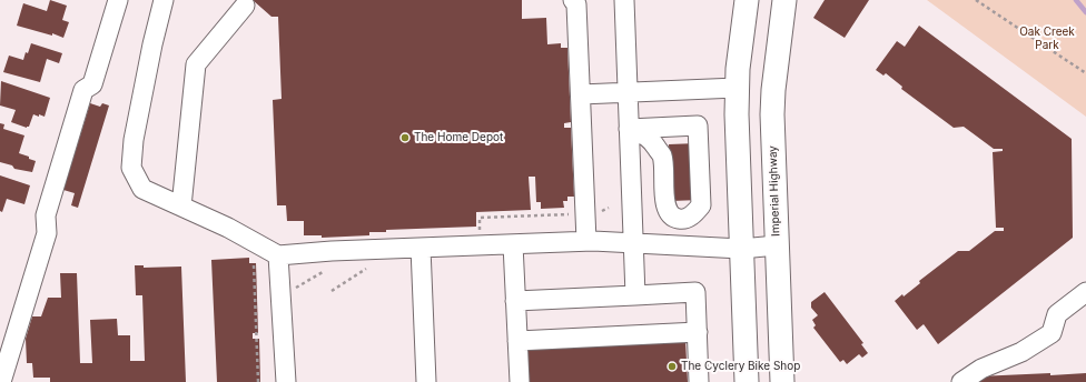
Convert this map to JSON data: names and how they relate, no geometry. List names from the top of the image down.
{
  "streets": {
    "main road": ["Imperial Highway"]
  },
  "parks": ["Oak Creek Park"],
  "places": ["The Home Depot", "The Cyclery Bike Shop"]
}
